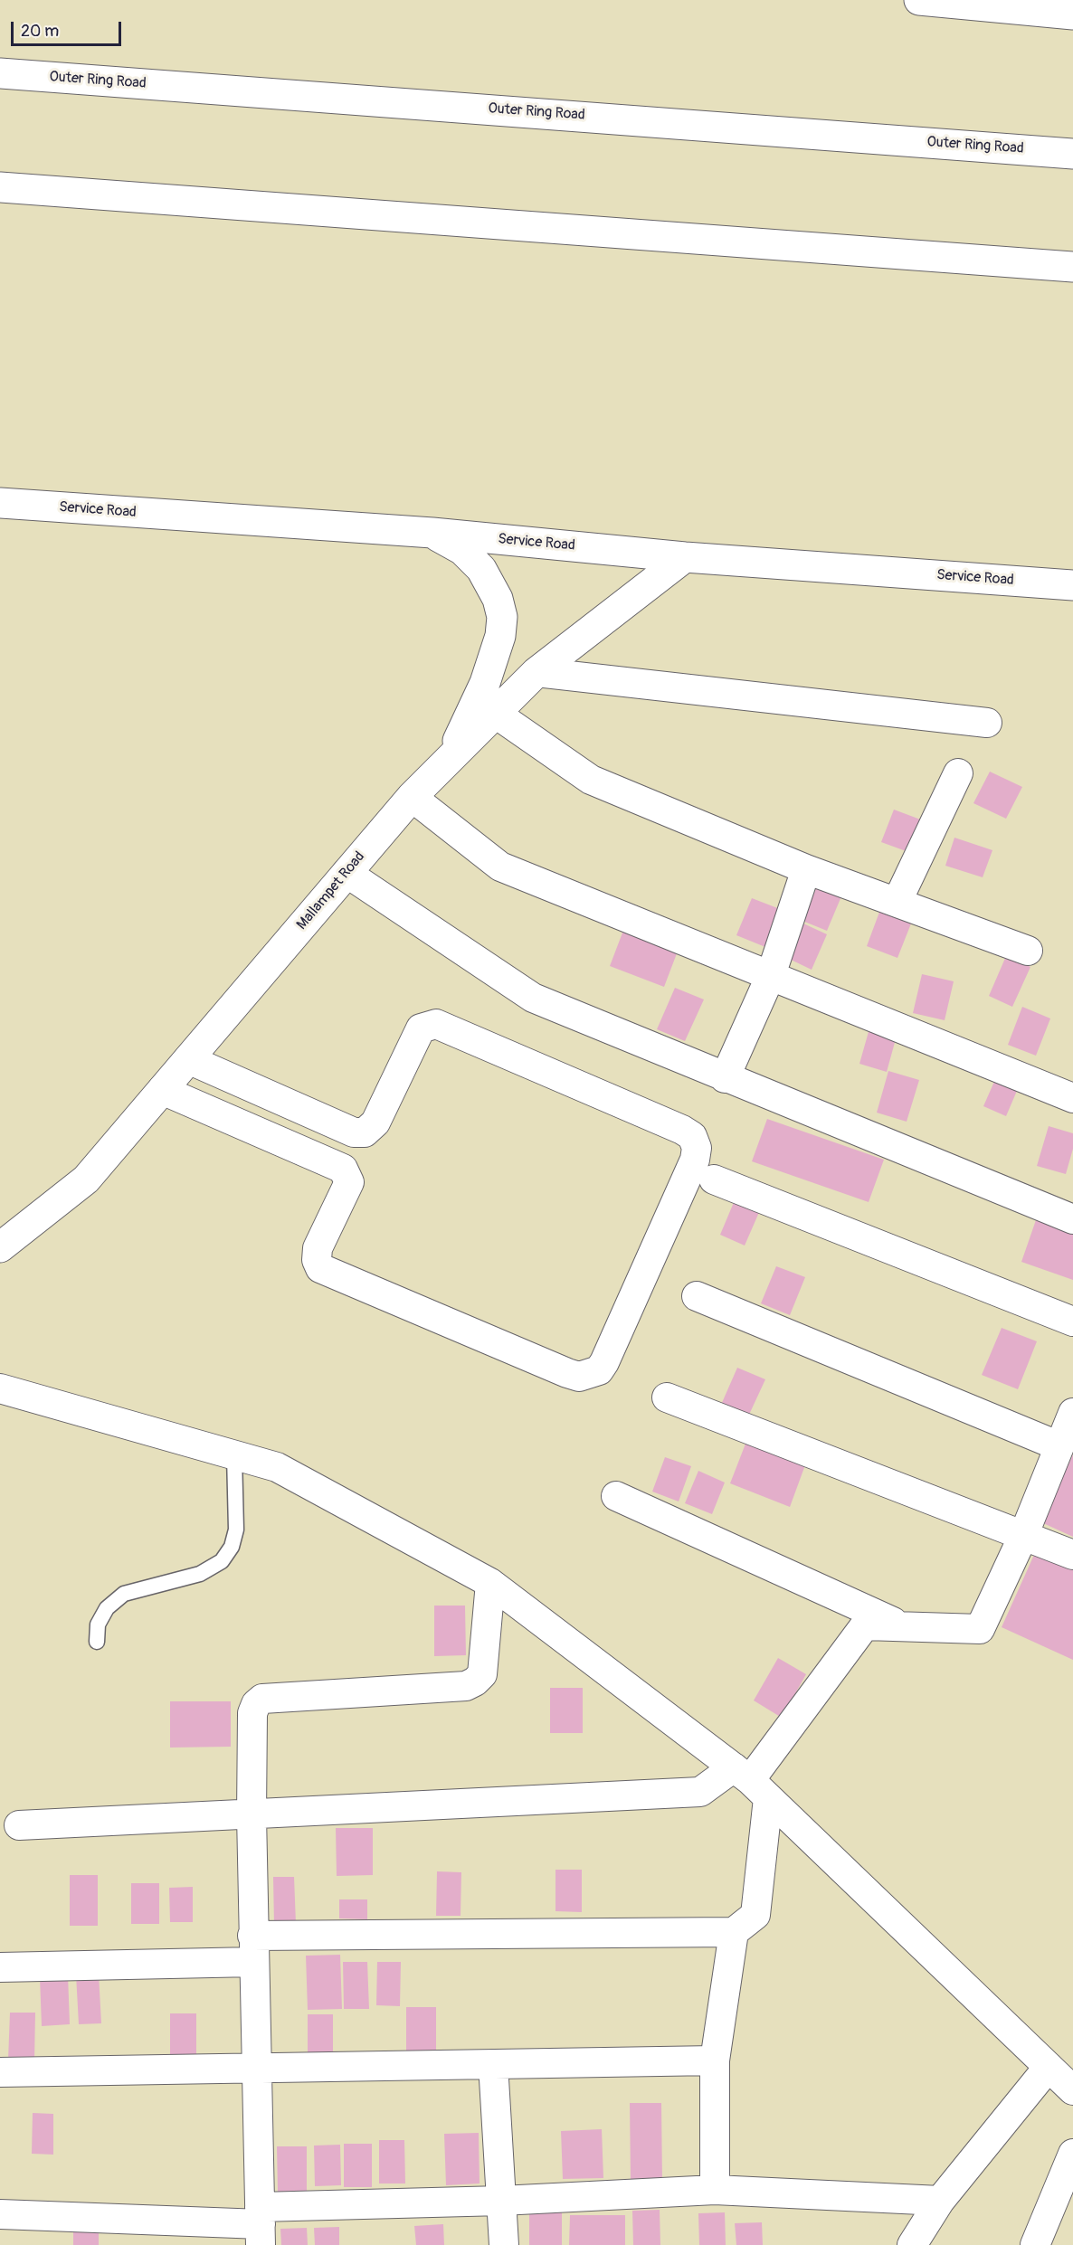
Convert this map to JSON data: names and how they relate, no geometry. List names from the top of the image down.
{
  "streets": {
    "main road": ["Outer Ring Road", "Service Road", "Mallampet Road"]
  },
  "crossings": [
    ["Service Road", "Mallampet Road"]
  ],
  "scale_bar": "20 m"
}
